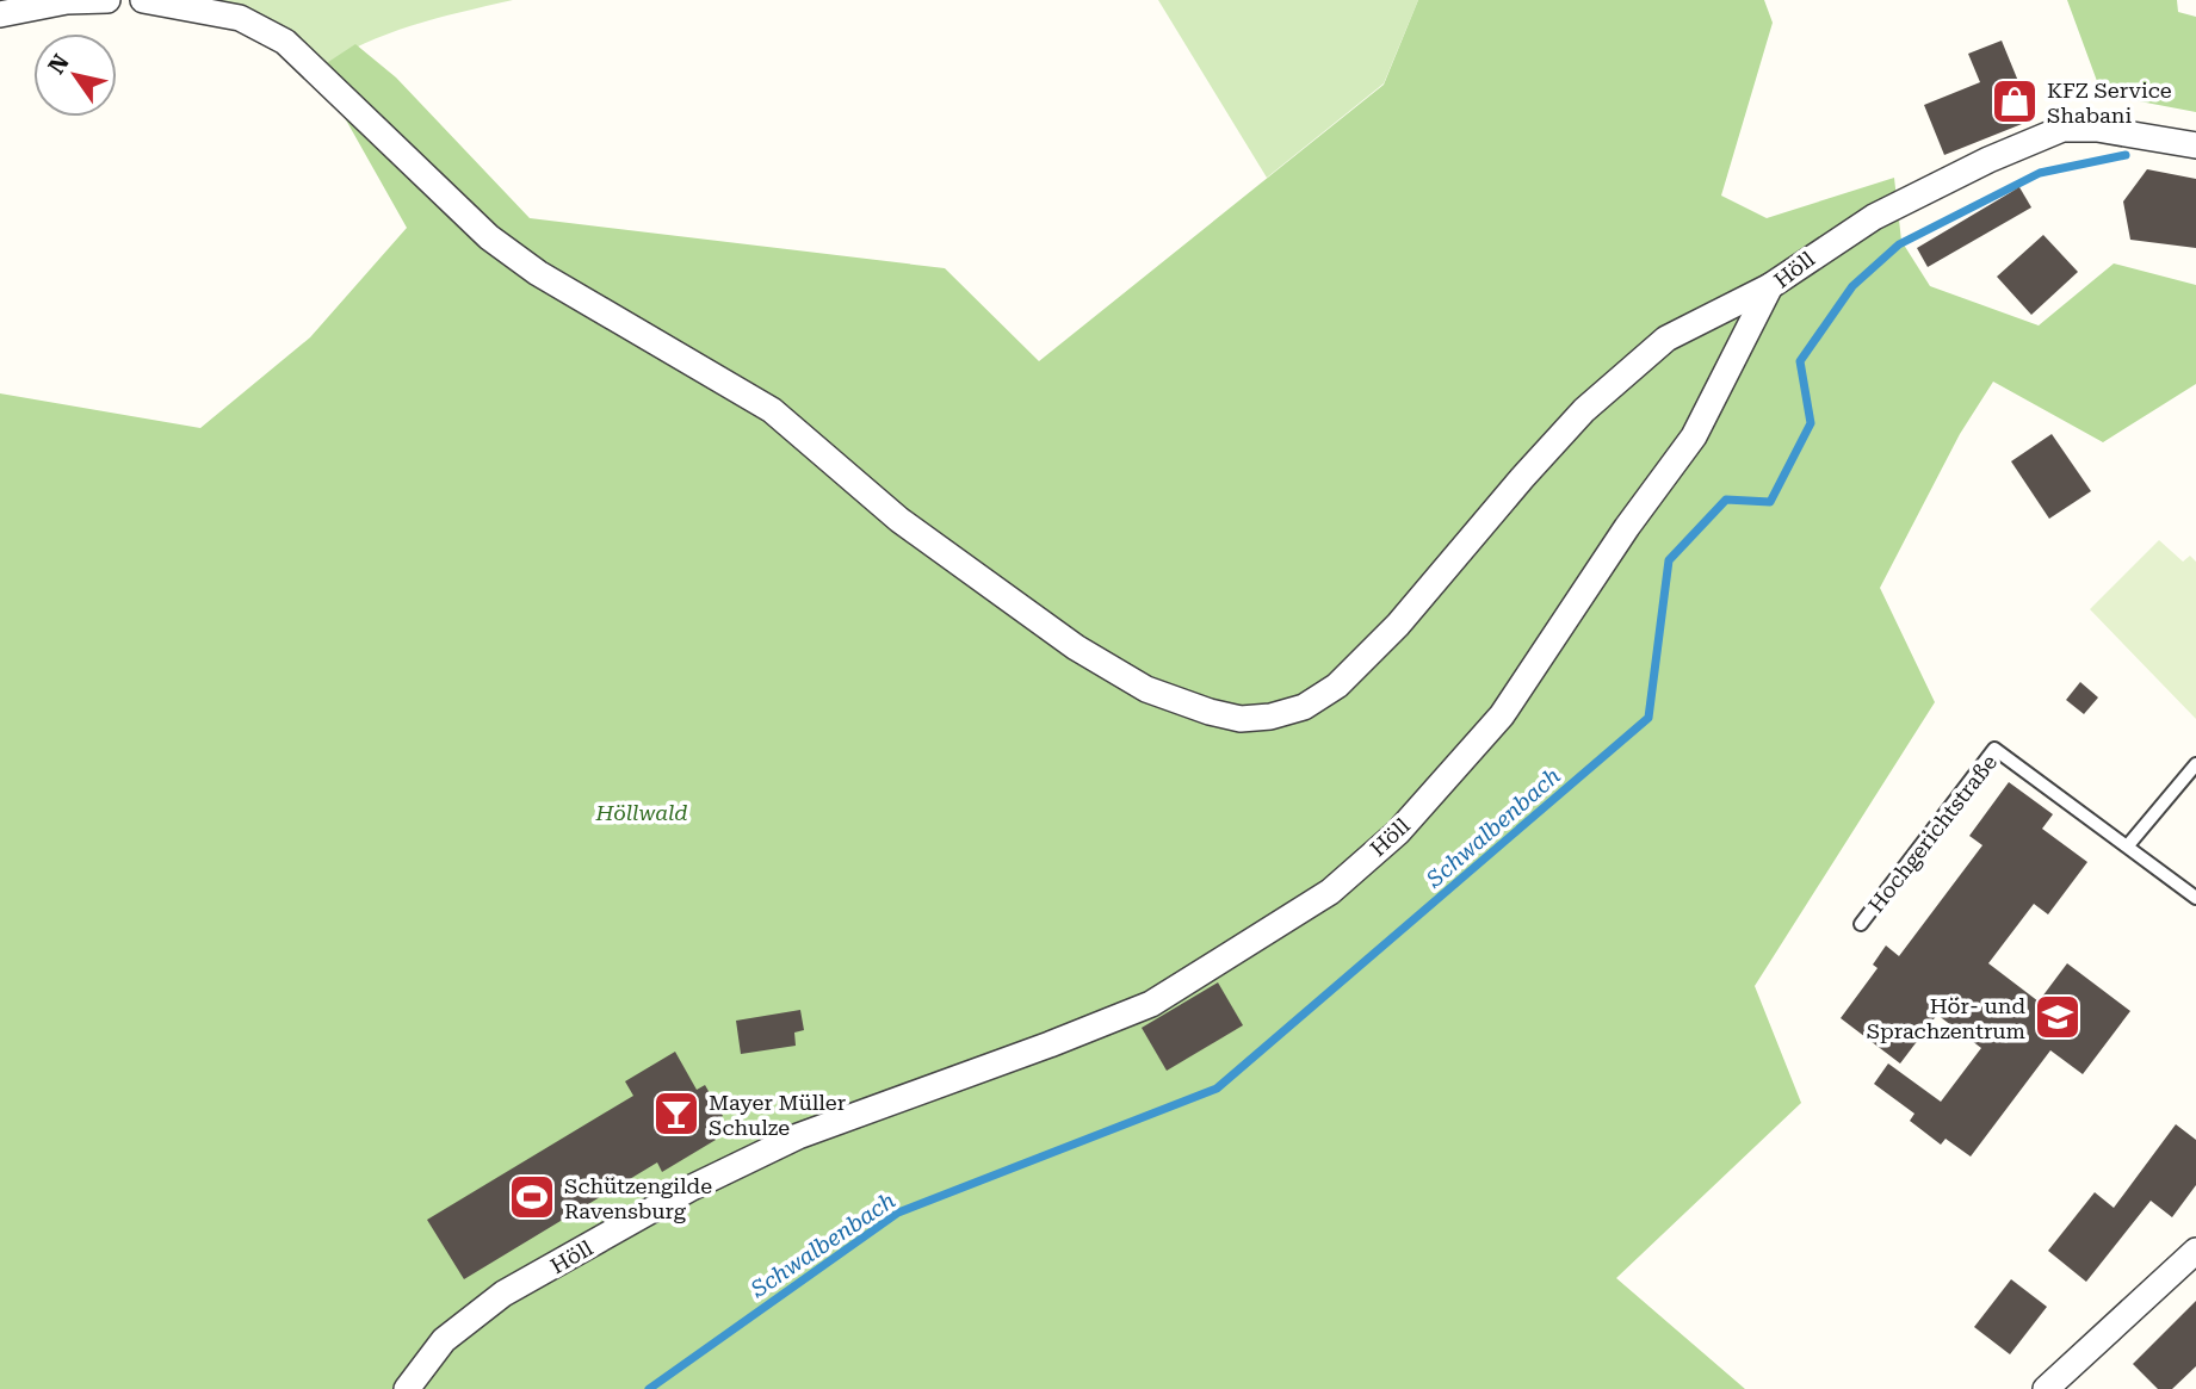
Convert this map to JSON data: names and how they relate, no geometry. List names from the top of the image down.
{
  "streets": {
    "street": ["Höll"],
    "lane": ["Hochgerichtstraße"]
  },
  "water": ["Schwalbenbach"],
  "parks": ["Höllwald"],
  "places": {
    "shop": ["KFZ Service Shabani"],
    "school or university": ["Hör- und Sprachzentrum"],
    "bar": ["Mayer Müller Schulze"],
    "sports": ["Schützengilde Ravensburg"]
  },
  "north": "top left"
}
